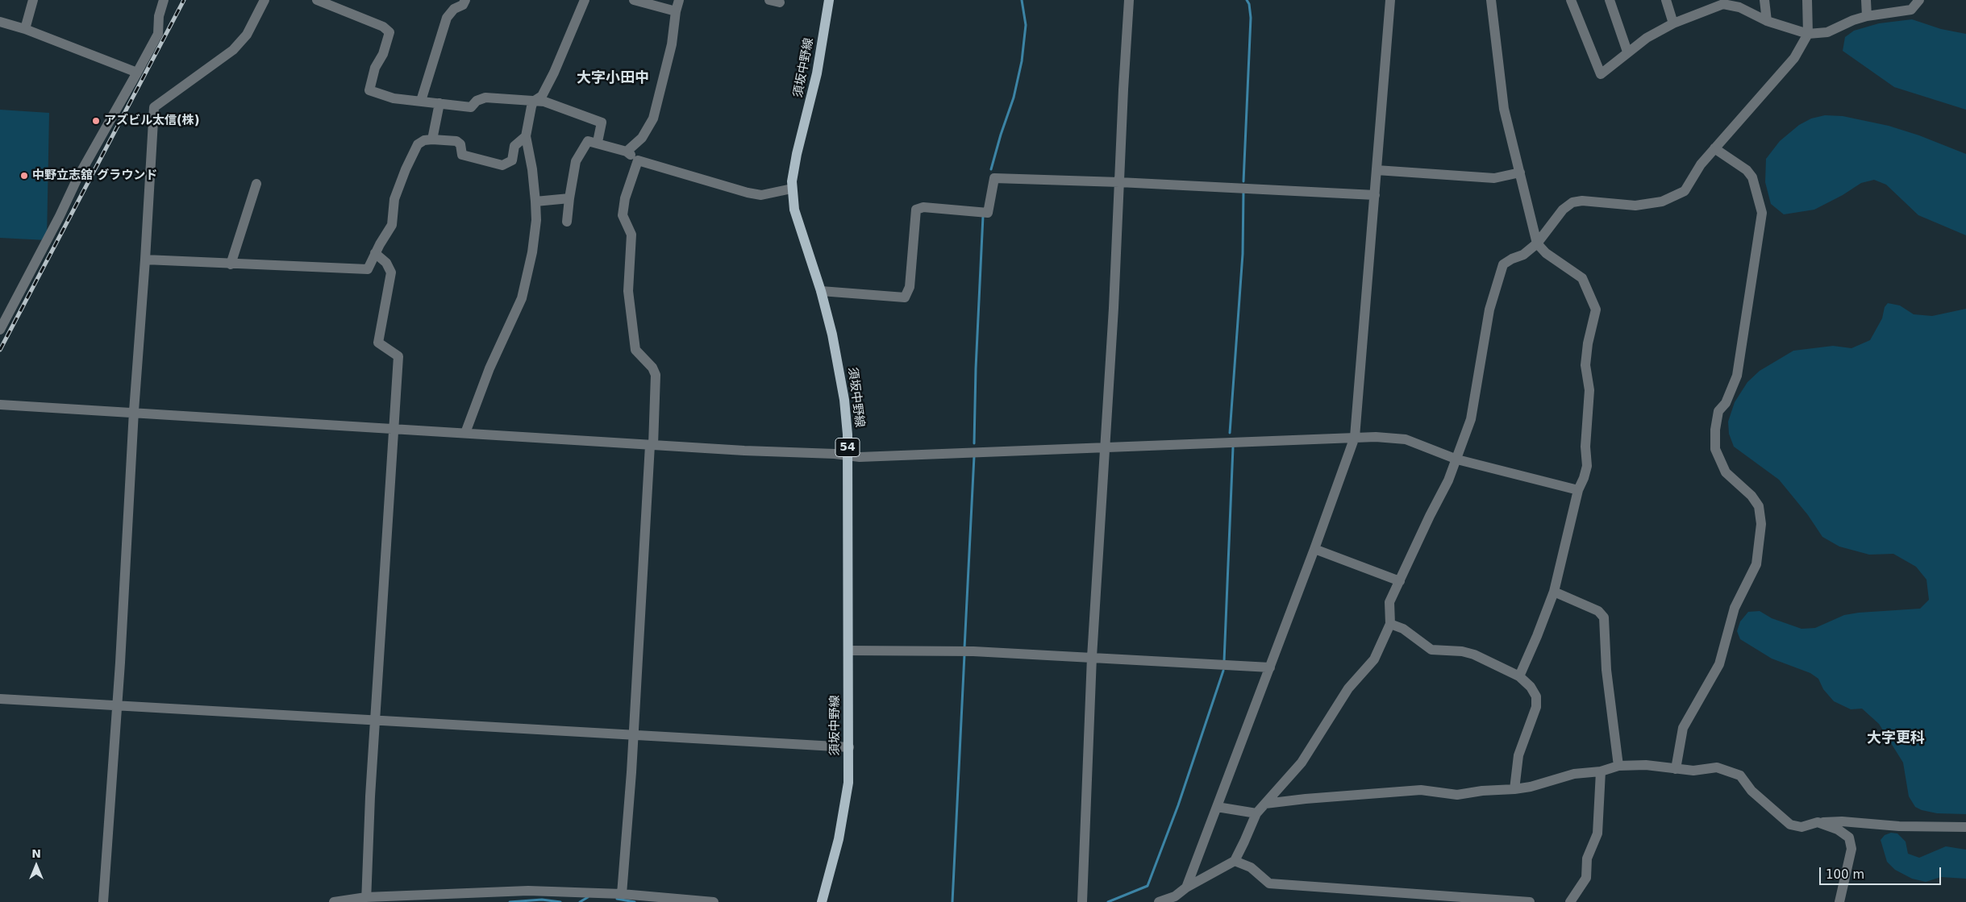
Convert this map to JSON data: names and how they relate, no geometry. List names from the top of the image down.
{
  "streets": {
    "main road": ["須坂中野線", "54"]
  },
  "districts": ["大字小田中", "大字更科"],
  "places": ["アズビル太信(株)", "中野立志舘 グラウンド"],
  "scale_bar": "100 m",
  "north": "top"
}
